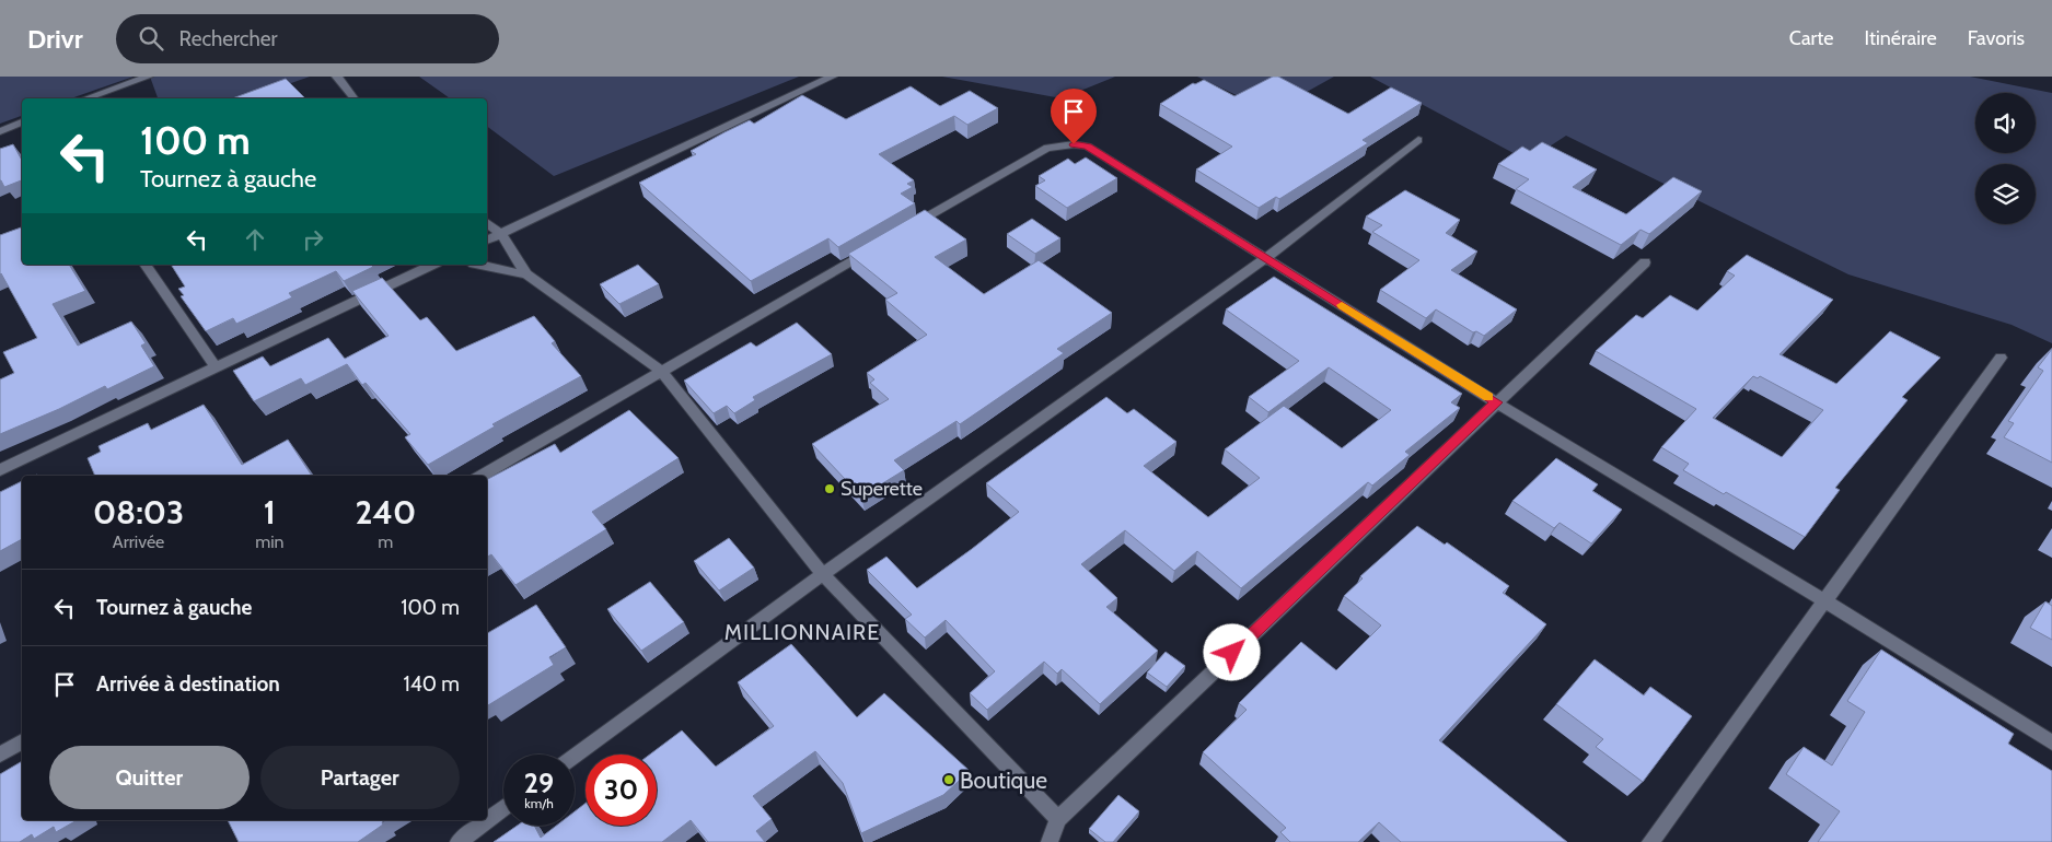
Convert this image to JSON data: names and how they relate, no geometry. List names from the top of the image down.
{
  "districts": ["MILLIONNAIRE"],
  "places": ["Superette", "Boutique"],
  "page": {
    "header": "Drivr",
    "search": "Rechercher",
    "nav": ["Carte", "Itinéraire", "Favoris"],
    "turn": ["100 m", "Tournez à gauche"],
    "eta": [
      "08:03",
      "Arrivée",
      "1",
      "min",
      "240",
      "m"
    ],
    "list": [
      {
        "name": "Tournez à gauche",
        "value": "100 m"
      },
      {
        "name": "Arrivée à destination",
        "value": "140 m"
      }
    ],
    "buttons": ["Quitter", "Partager"],
    "speed": "29 km/h",
    "limit": "30"
  }
}
